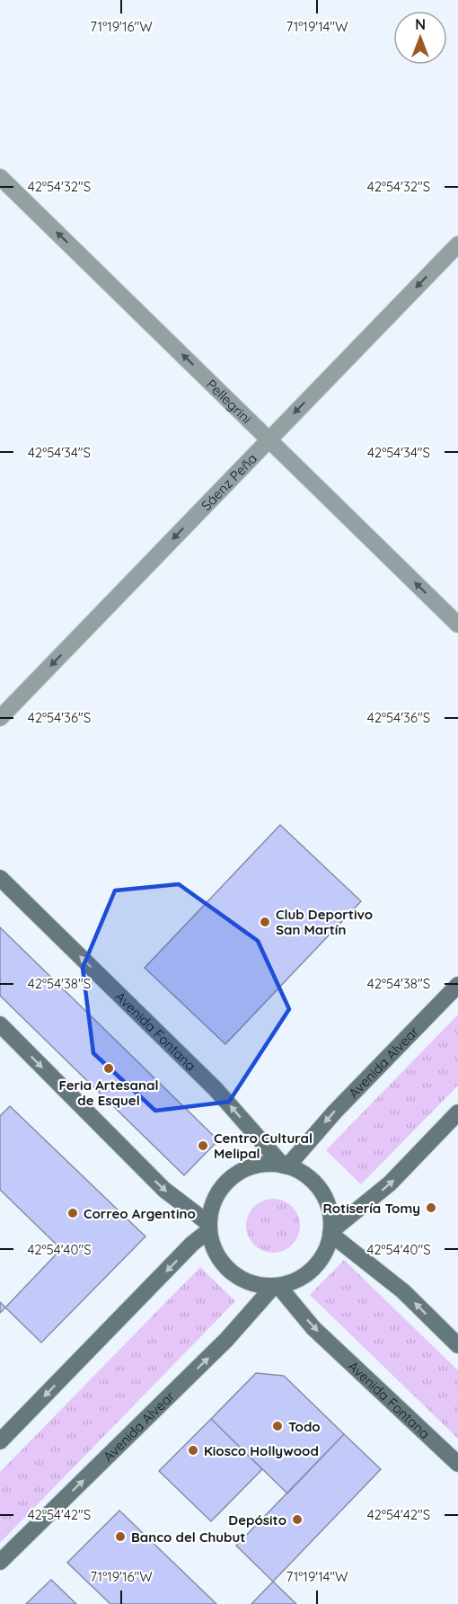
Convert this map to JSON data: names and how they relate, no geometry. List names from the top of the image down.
{
  "streets": {
    "main road": ["Avenida Fontana", "Avenida Alvear"],
    "street": ["Pellegrini", "Sáenz Peña"]
  },
  "crossings": [
    ["Pellegrini", "Sáenz Peña"],
    ["Avenida Fontana", "Avenida Alvear"]
  ],
  "one_way": ["Pellegrini", "Sáenz Peña"],
  "places": [
    "Club Deportivo San Martín",
    "Feria Artesanal de Esquel",
    "Centro Cultural Melipal",
    "Rotisería Tomy",
    "Correo Argentino",
    "Todo",
    "Kiosco Hollywood",
    "Depósito",
    "Banco del Chubut"
  ],
  "north": "top",
  "coordinates": [
    "71°19'16\"W",
    "71°19'14\"W",
    "42°54'32\"S",
    "42°54'34\"S",
    "42°54'36\"S",
    "42°54'38\"S",
    "42°54'40\"S",
    "42°54'42\"S"
  ]
}
